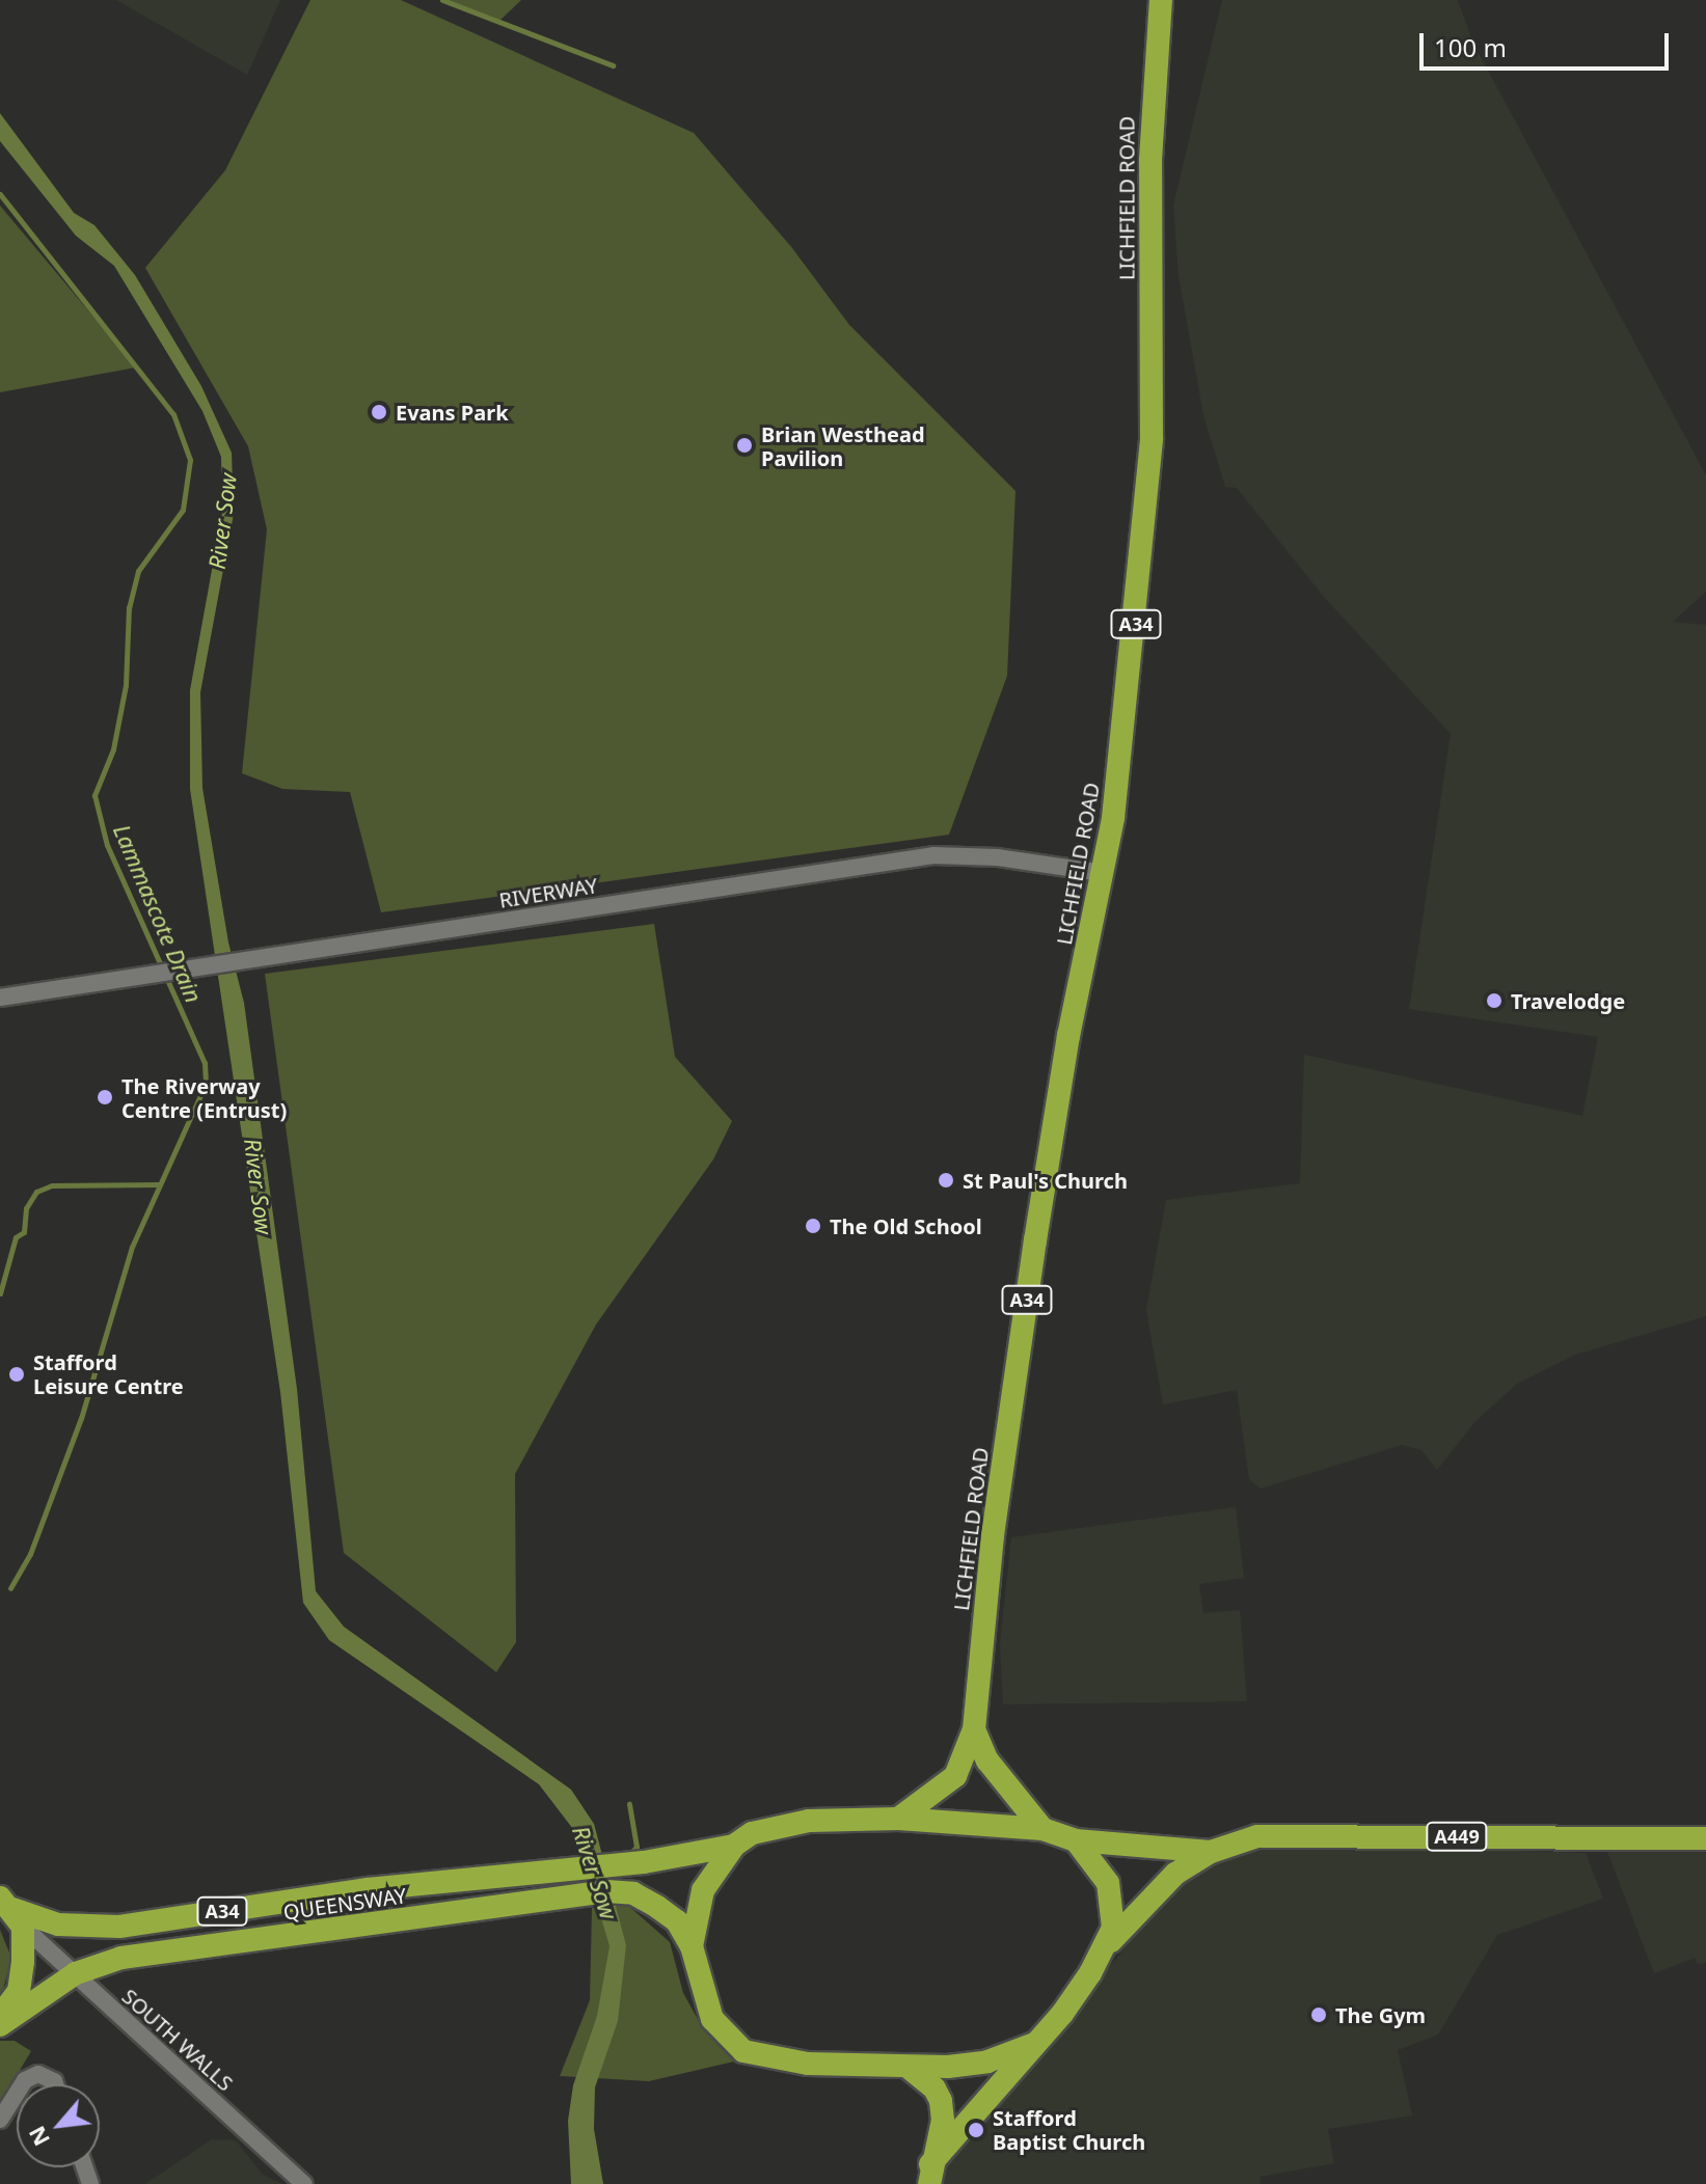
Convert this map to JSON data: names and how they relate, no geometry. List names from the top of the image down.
{
  "streets": {
    "highway": [
      "LICHFIELD ROAD",
      "A34",
      "A449",
      "QUEENSWAY"
    ],
    "street": ["RIVERWAY", "SOUTH WALLS"]
  },
  "crossings": [
    ["LICHFIELD ROAD", "RIVERWAY"],
    ["LICHFIELD ROAD", "QUEENSWAY"],
    ["A449", "QUEENSWAY"],
    ["QUEENSWAY", "SOUTH WALLS"]
  ],
  "water": ["River Sow", "Lammascote Drain"],
  "places": [
    "Evans Park",
    "Brian Westhead Pavilion",
    "Travelodge",
    "The Riverway Centre (Entrust)",
    "St Paul's Church",
    "The Old School",
    "Stafford Leisure Centre",
    "The Gym",
    "Stafford Baptist Church"
  ],
  "scale_bar": "100 m",
  "north": "bottom left"
}
